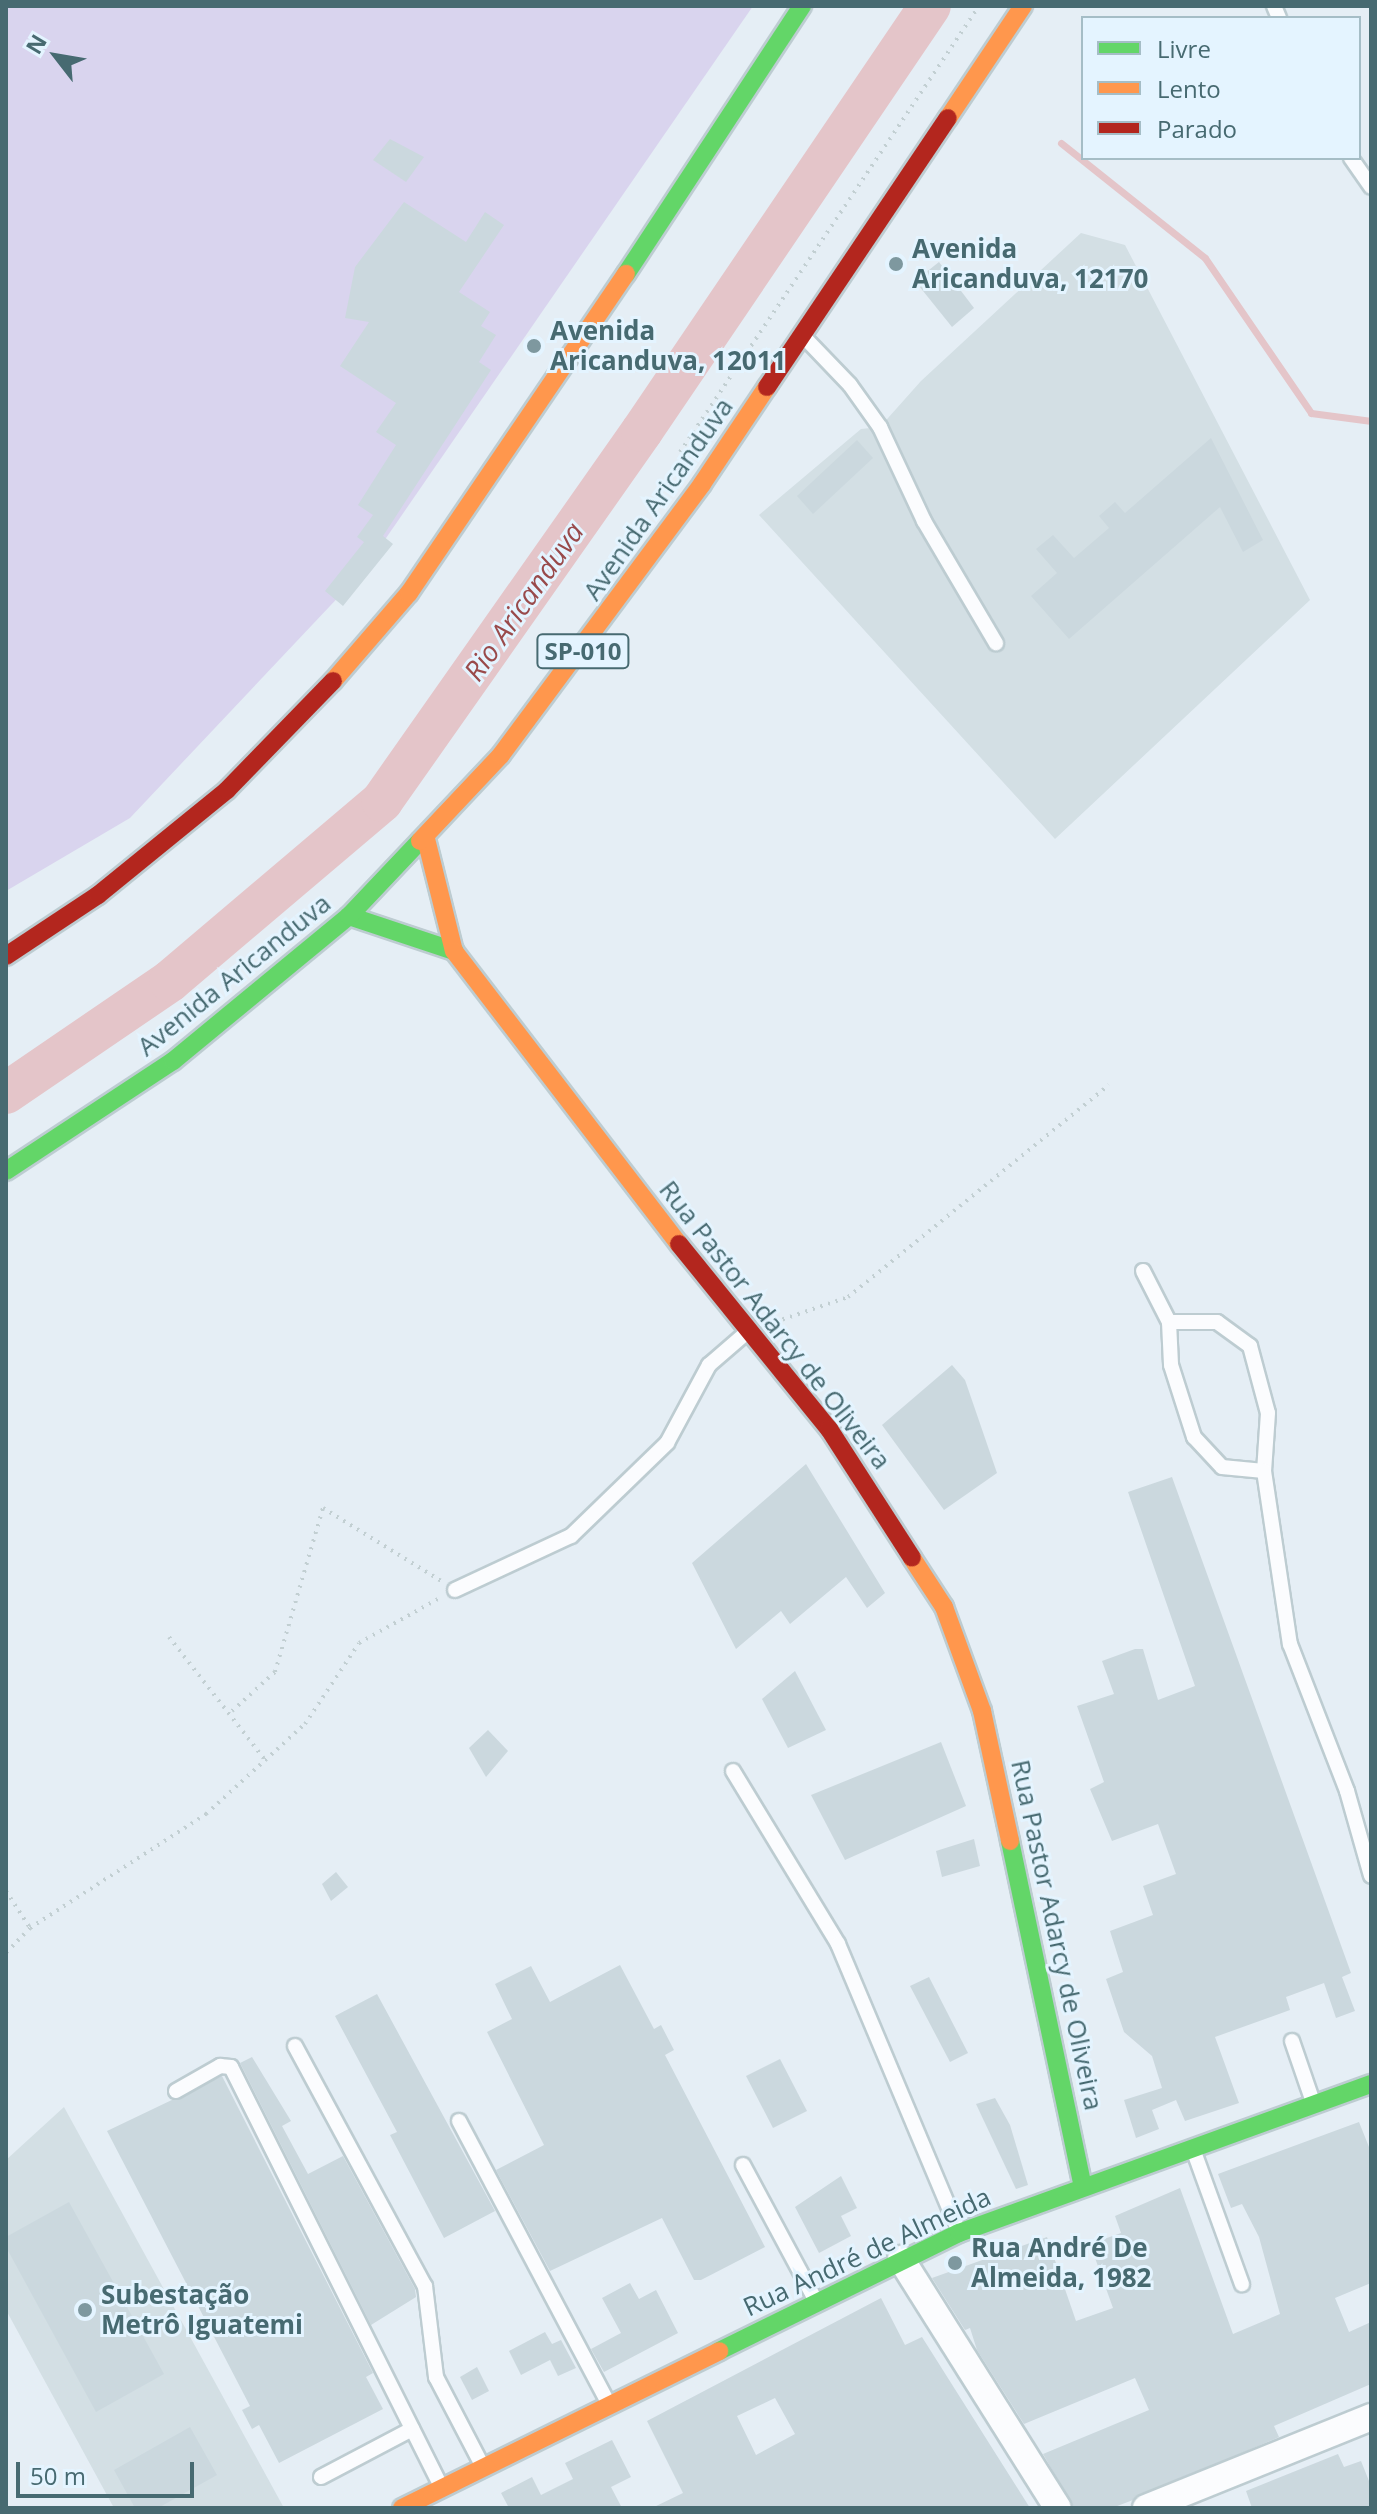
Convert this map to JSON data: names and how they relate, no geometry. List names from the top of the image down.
{
  "streets": {
    "main road": [
      "Avenida Aricanduva",
      "SP-010",
      "Rua Pastor Adarcy de Oliveira",
      "Rua André de Almeida"
    ]
  },
  "crossings": [
    ["Avenida Aricanduva", "Rua Pastor Adarcy de Oliveira"],
    ["Rua Pastor Adarcy de Oliveira", "Rua André de Almeida"]
  ],
  "water": ["Rio Aricanduva"],
  "places": [
    "Avenida Aricanduva, 12170",
    "Avenida Aricanduva, 12011",
    "Rua André De Almeida, 1982",
    "Subestação Metrô Iguatemi"
  ],
  "legend": ["Livre", "Lento", "Parado"],
  "scale_bar": "50 m",
  "north": "top left"
}
